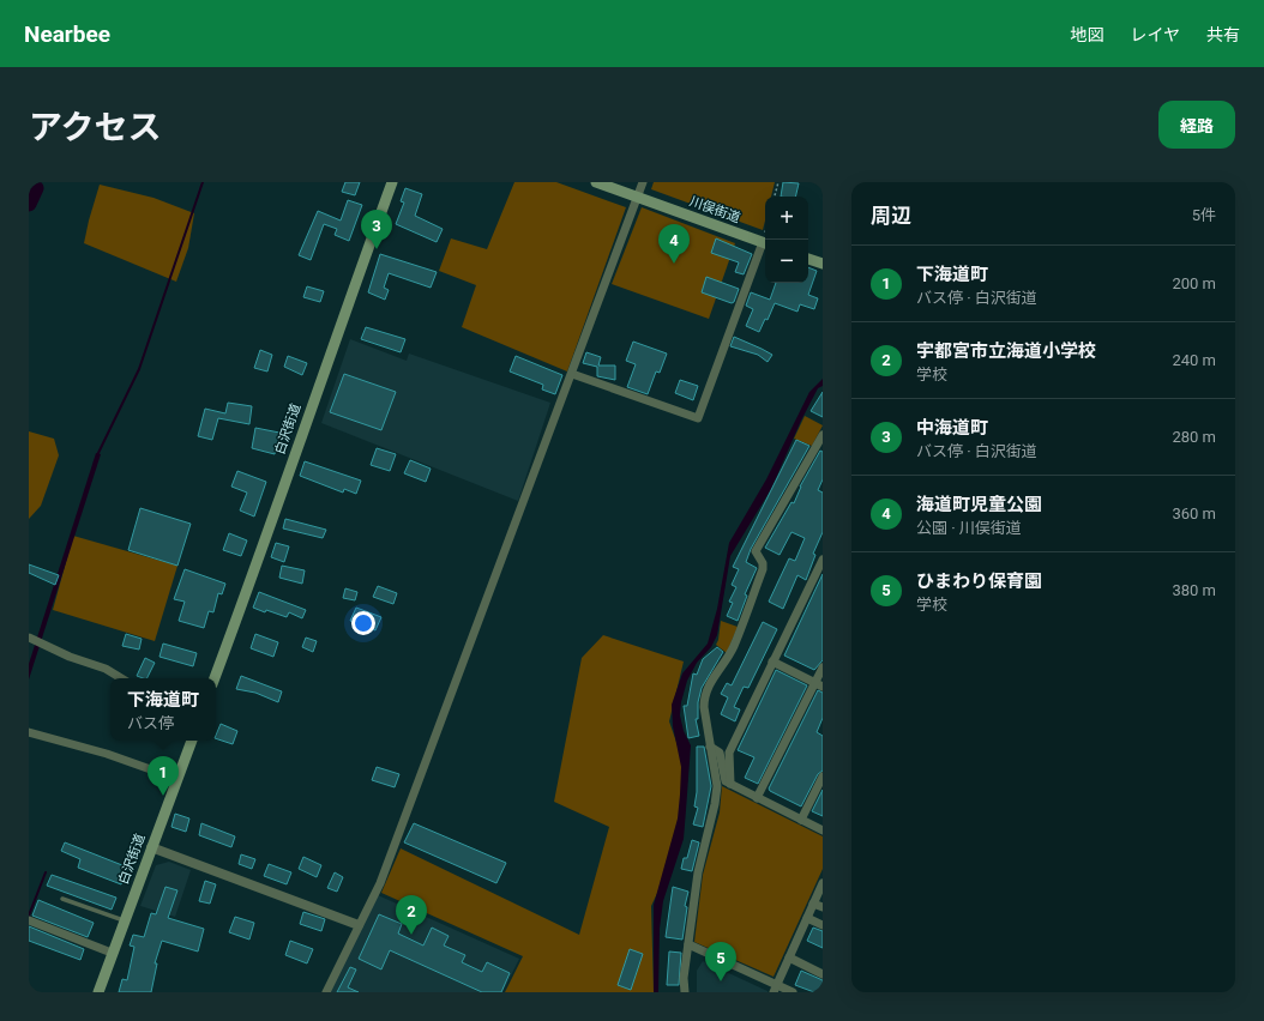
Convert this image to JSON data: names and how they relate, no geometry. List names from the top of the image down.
{
  "streets": {
    "main road": ["川俣街道", "白沢街道"]
  },
  "page": {
    "header": "Nearbee",
    "nav": ["地図", "レイヤ", "共有"],
    "title": "アクセス",
    "buttons": "経路",
    "heading": ["周辺", "5件"],
    "map_buttons": ["+", "−"],
    "pins": [
      "3",
      "4",
      "1",
      "2",
      "5"
    ],
    "list": [
      {
        "mark": "1",
        "name": "下海道町",
        "note": "バス停 · 白沢街道",
        "value": "200 m"
      },
      {
        "mark": "2",
        "name": "宇都宮市立海道小学校",
        "note": "学校",
        "value": "240 m"
      },
      {
        "mark": "3",
        "name": "中海道町",
        "note": "バス停 · 白沢街道",
        "value": "280 m"
      },
      {
        "mark": "4",
        "name": "海道町児童公園",
        "note": "公園 · 川俣街道",
        "value": "360 m"
      },
      {
        "mark": "5",
        "name": "ひまわり保育園",
        "note": "学校",
        "value": "380 m"
      }
    ],
    "popup": ["下海道町", "バス停"]
  }
}
